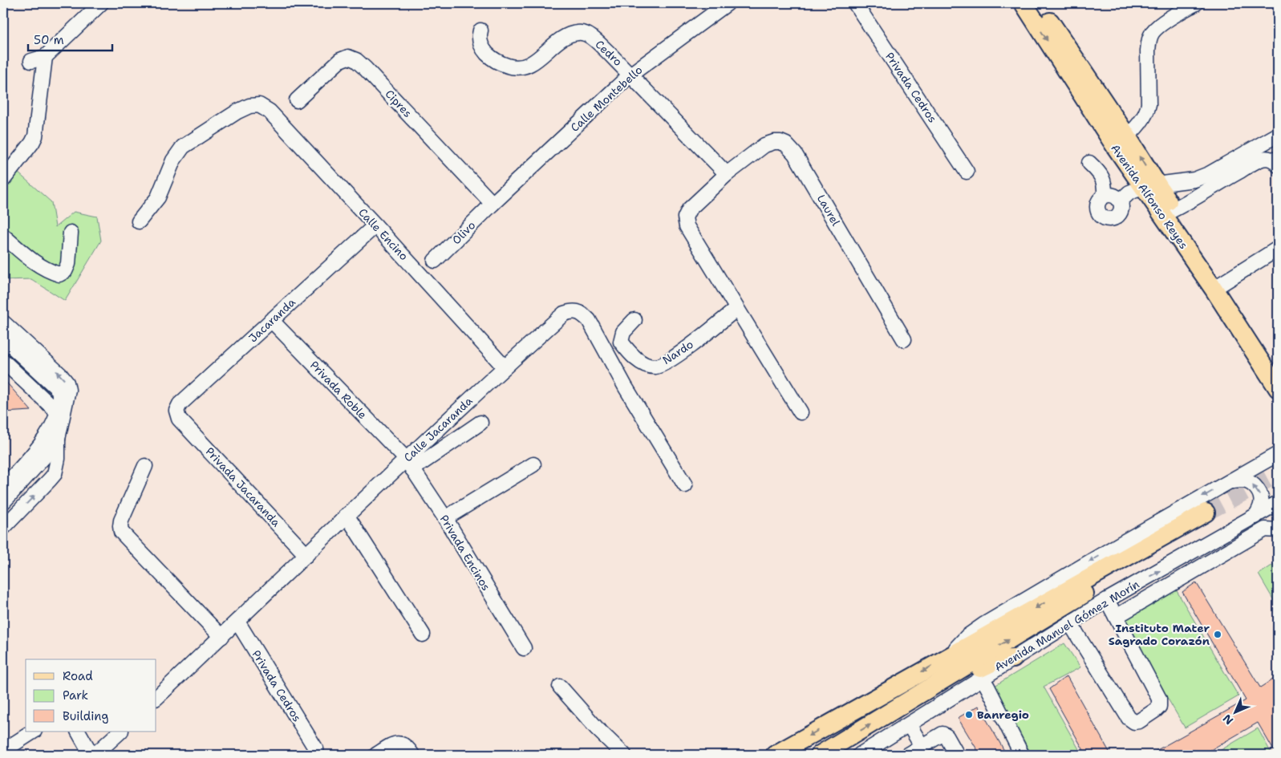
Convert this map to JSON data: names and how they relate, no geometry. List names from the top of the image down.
{
  "streets": {
    "main road": ["Avenida Alfonso Reyes", "Avenida Manuel Gómez Morín"],
    "street": [
      "Cedro",
      "Privada Cedros",
      "Calle Montebello",
      "Cipres",
      "Laurel",
      "Olivo",
      "Calle Encino",
      "Jacaranda",
      "Nardo",
      "Privada Roble",
      "Calle Jacaranda",
      "Privada Jacaranda",
      "Privada Encinos"
    ]
  },
  "crossings": [
    ["Cedro", "Calle Montebello"],
    ["Cedro", "Laurel"],
    ["Privada Cedros", "Calle Jacaranda"],
    ["Calle Montebello", "Cipres"],
    ["Calle Montebello", "Olivo"],
    ["Cipres", "Olivo"],
    ["Calle Encino", "Jacaranda"],
    ["Calle Encino", "Calle Jacaranda"],
    ["Jacaranda", "Privada Roble"],
    ["Jacaranda", "Privada Jacaranda"],
    ["Privada Roble", "Calle Jacaranda"],
    ["Privada Roble", "Privada Encinos"],
    ["Calle Jacaranda", "Privada Jacaranda"],
    ["Calle Jacaranda", "Privada Encinos"]
  ],
  "places": ["Instituto Mater Sagrado Corazón", "Banregio"],
  "legend": ["Road", "Park", "Building"],
  "scale_bar": "50 m",
  "north": "bottom left"
}
